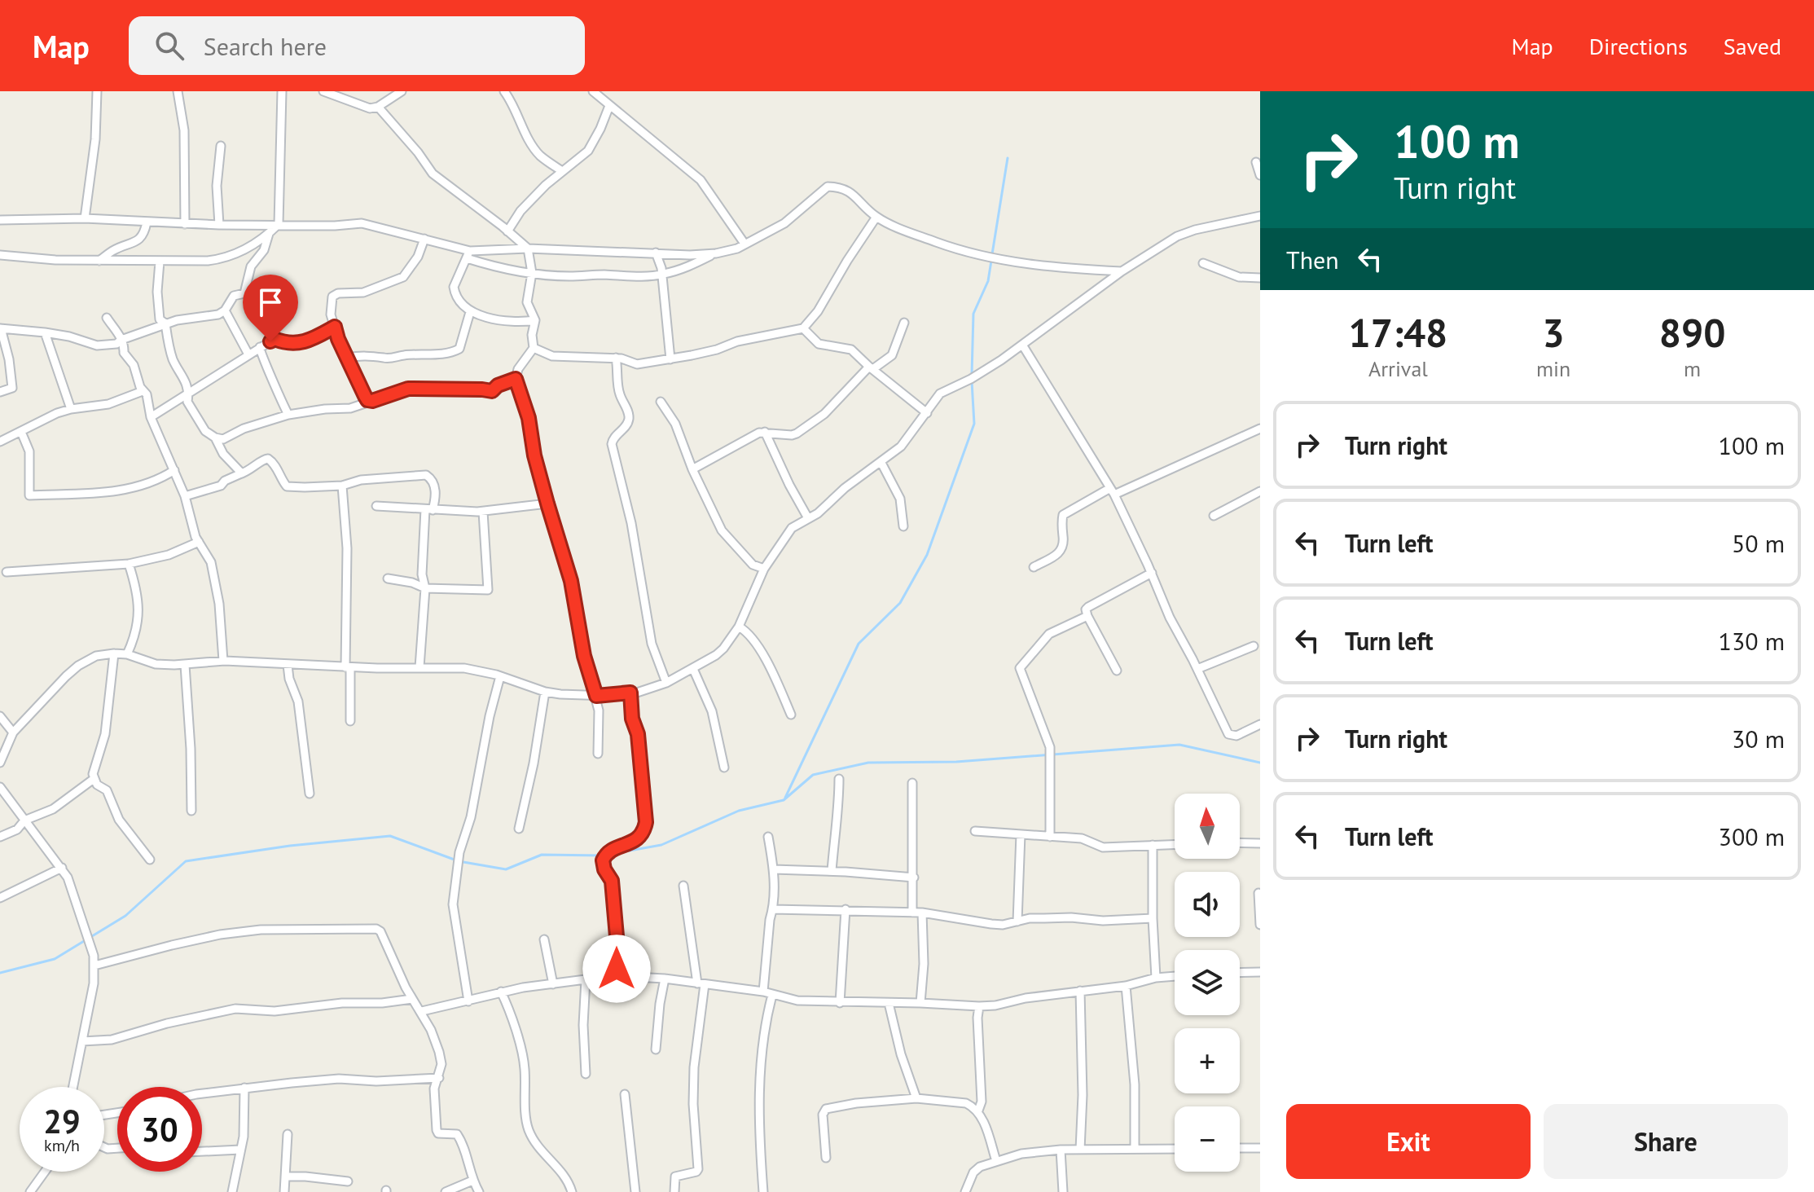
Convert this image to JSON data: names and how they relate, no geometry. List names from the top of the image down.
{
  "north": "top",
  "page": {
    "header": "Map",
    "search": "Search here",
    "nav": ["Map", "Directions", "Saved"],
    "turn": ["100 m", "Turn right"],
    "then": "Then",
    "eta": [
      "17:48",
      "Arrival",
      "3",
      "min",
      "890",
      "m"
    ],
    "list": [
      {
        "name": "Turn right",
        "value": "100 m"
      },
      {
        "name": "Turn left",
        "value": "50 m"
      },
      {
        "name": "Turn left",
        "value": "130 m"
      },
      {
        "name": "Turn right",
        "value": "30 m"
      },
      {
        "name": "Turn left",
        "value": "300 m"
      }
    ],
    "map_buttons": ["+", "−"],
    "speed": "29 km/h",
    "limit": "30",
    "buttons": ["Exit", "Share"]
  }
}
